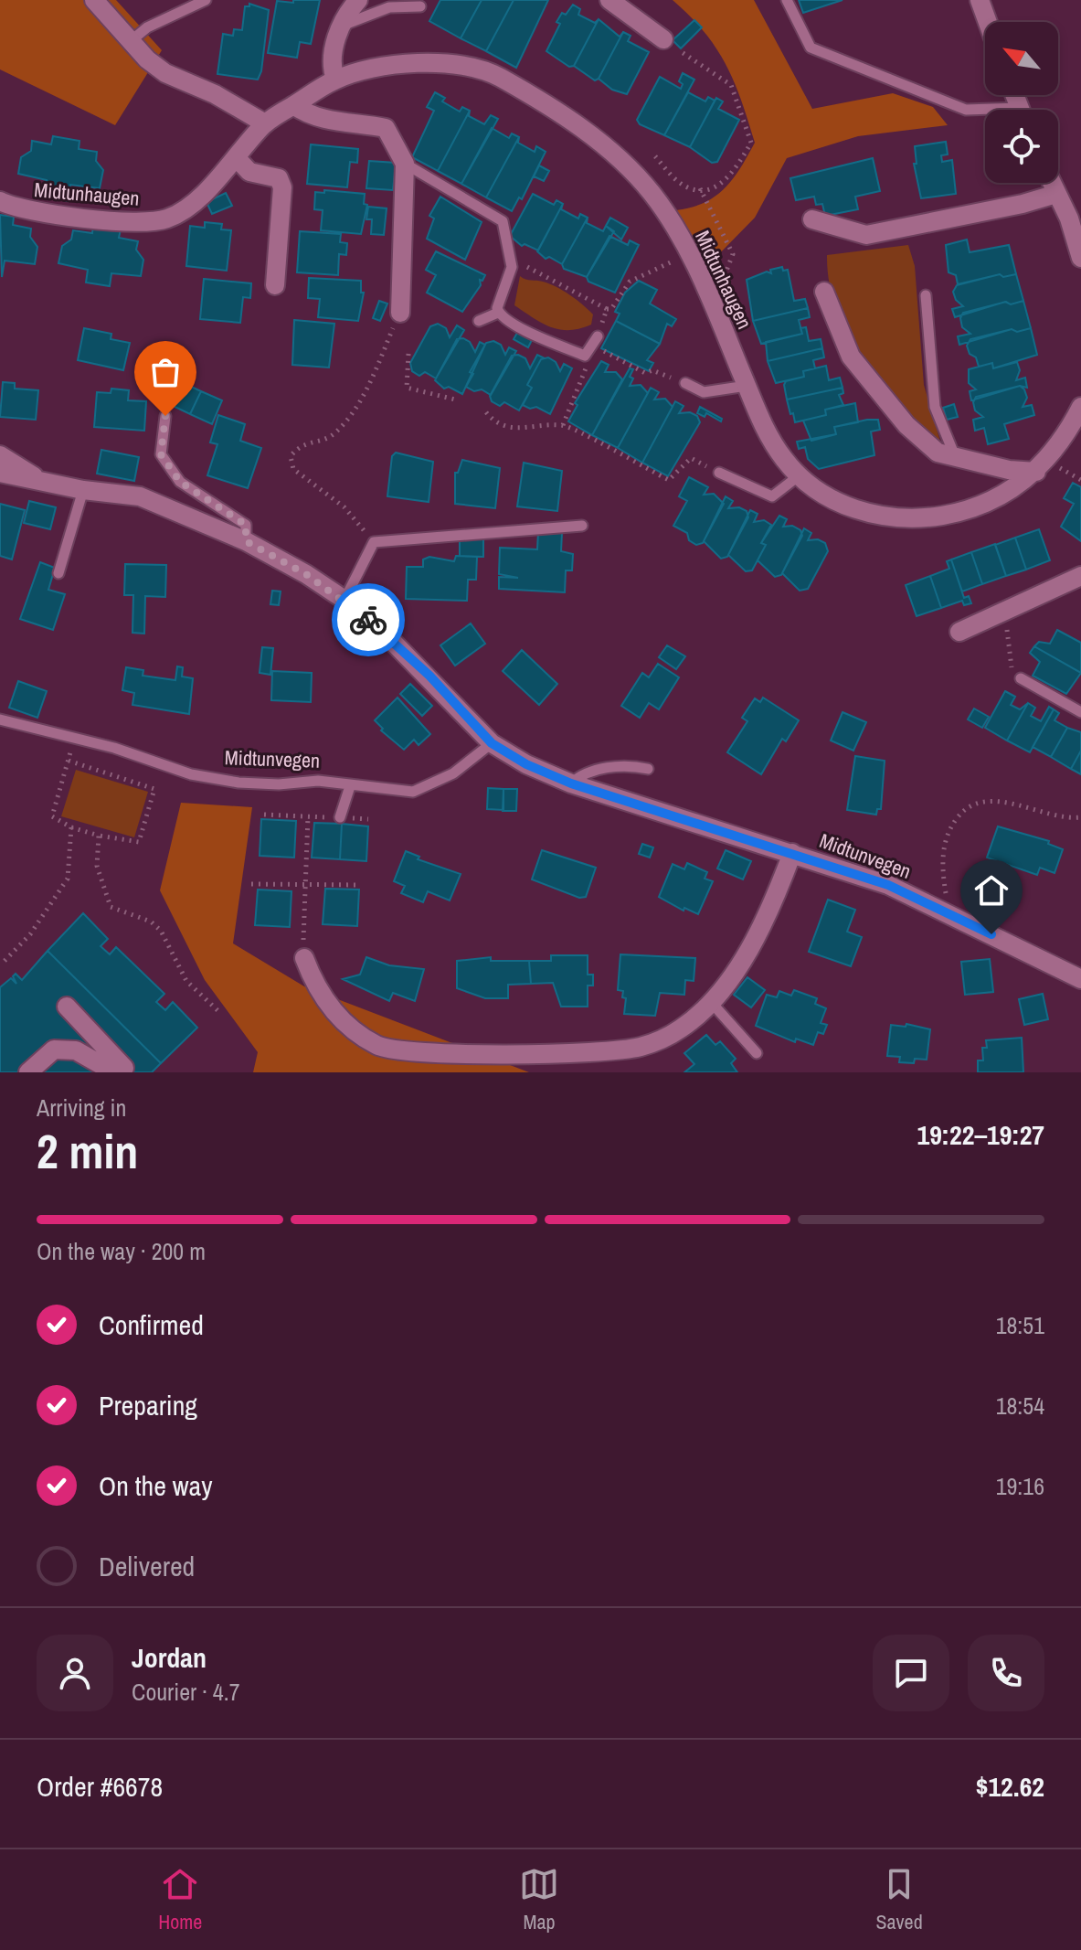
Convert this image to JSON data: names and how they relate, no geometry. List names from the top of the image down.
{
  "streets": {
    "street": ["Midtunhaugen", "Midtunvegen"]
  },
  "north": "top left",
  "page": {
    "heading": ["2 min", "Arriving in", "19:22–19:27"],
    "panel": [
      "Jordan",
      "Courier · 4.7",
      "Order #6678",
      "$12.62"
    ],
    "bar": "On the way · 200 m",
    "list": [
      ["Confirmed", "18:51"],
      ["Preparing", "18:54"],
      ["On the way", "19:16"],
      "Delivered"
    ],
    "tabs": ["Home", "Map", "Saved"]
  }
}
